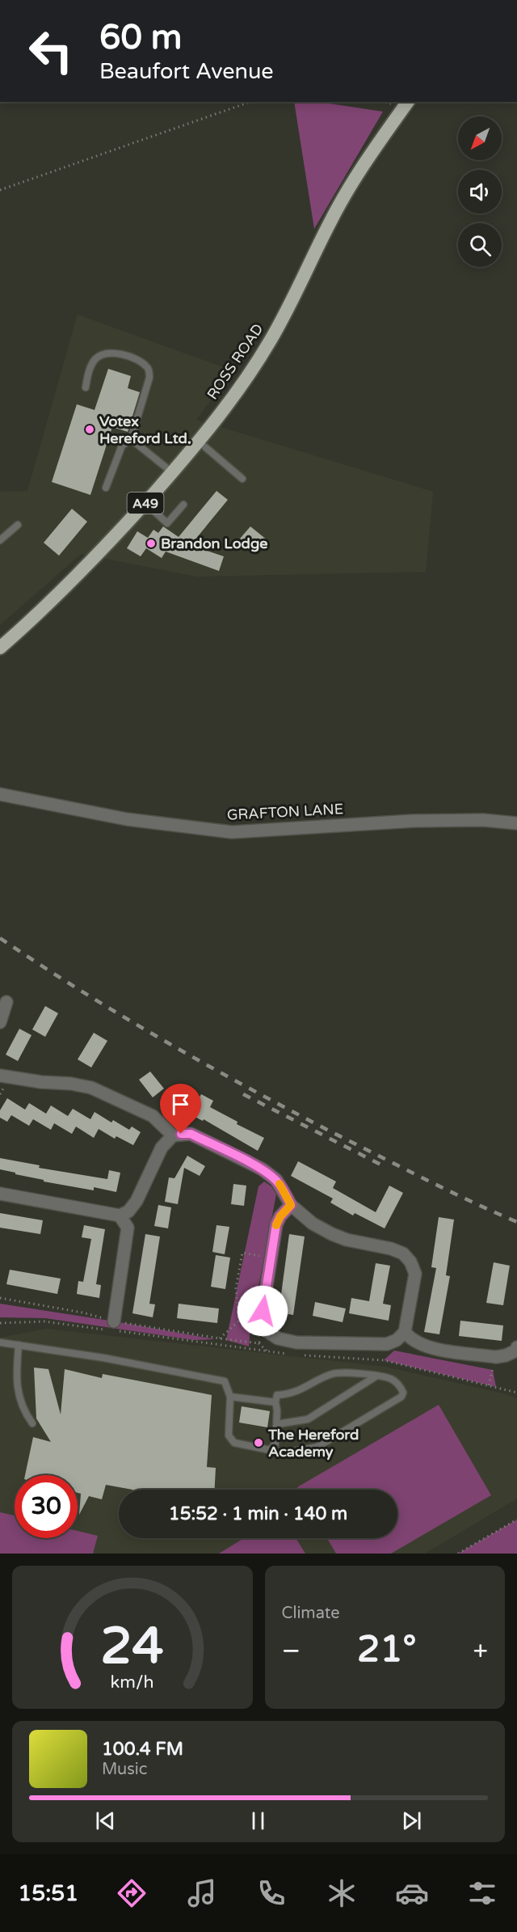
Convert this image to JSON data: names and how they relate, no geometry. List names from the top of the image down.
{
  "streets": {
    "highway": ["ROSS ROAD", "A49"],
    "street": ["GRAFTON LANE"]
  },
  "places": ["Votex Hereford Ltd.", "Brandon Lodge", "The Hereford Academy"],
  "north": "bottom left",
  "page": {
    "turn": ["60 m", "Beaufort Avenue"],
    "limit": "30",
    "trip": "15:52 · 1 min · 140 m",
    "tile": "Climate",
    "heat": ["−", "21°", "+"],
    "song": ["100.4 FM", "Music"],
    "tabs": "15:51",
    "gauge": ["24", "km/h"]
  }
}
